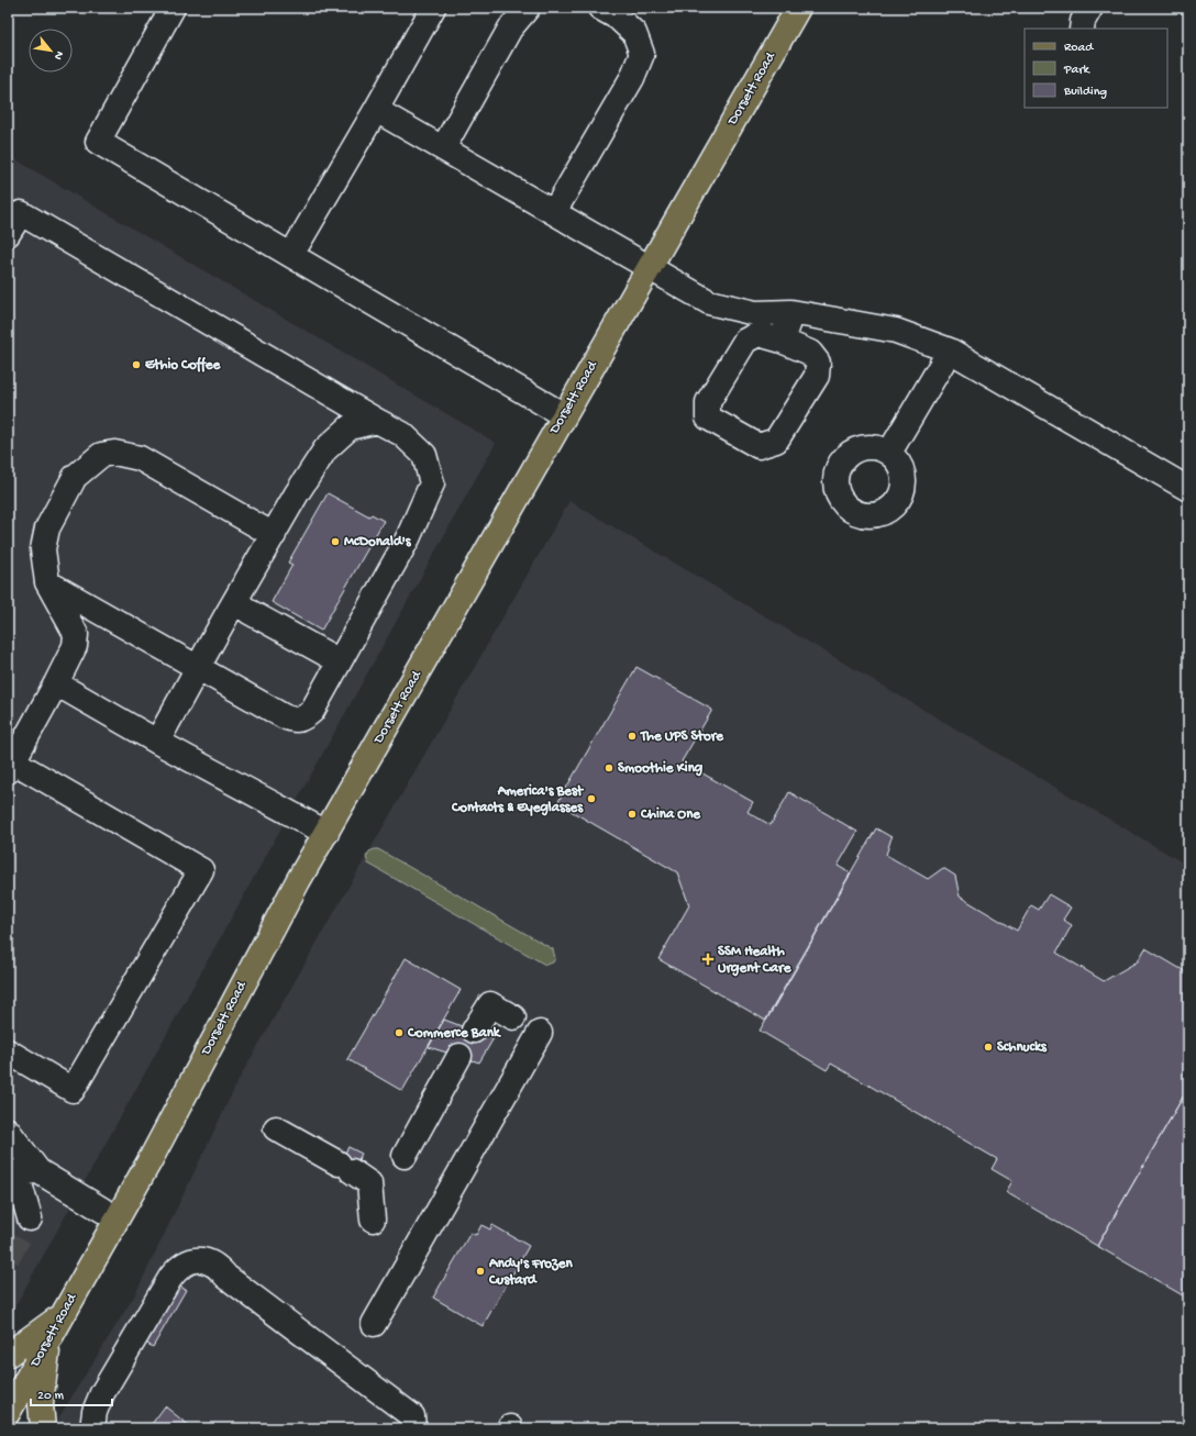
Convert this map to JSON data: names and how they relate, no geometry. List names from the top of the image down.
{
  "streets": {
    "main road": ["Dorsett Road"]
  },
  "places": {
    "other": [
      "Ethio Coffee",
      "McDonald's",
      "The UPS Store",
      "Smoothie King",
      "America's Best Contacts & Eyeglasses",
      "China One",
      "Commerce Bank",
      "Schnucks",
      "Andy's Frozen Custard"
    ],
    "health": ["SSM Health Urgent Care"]
  },
  "legend": ["Road", "Park", "Building"],
  "scale_bar": "20 m",
  "north": "bottom right"
}
